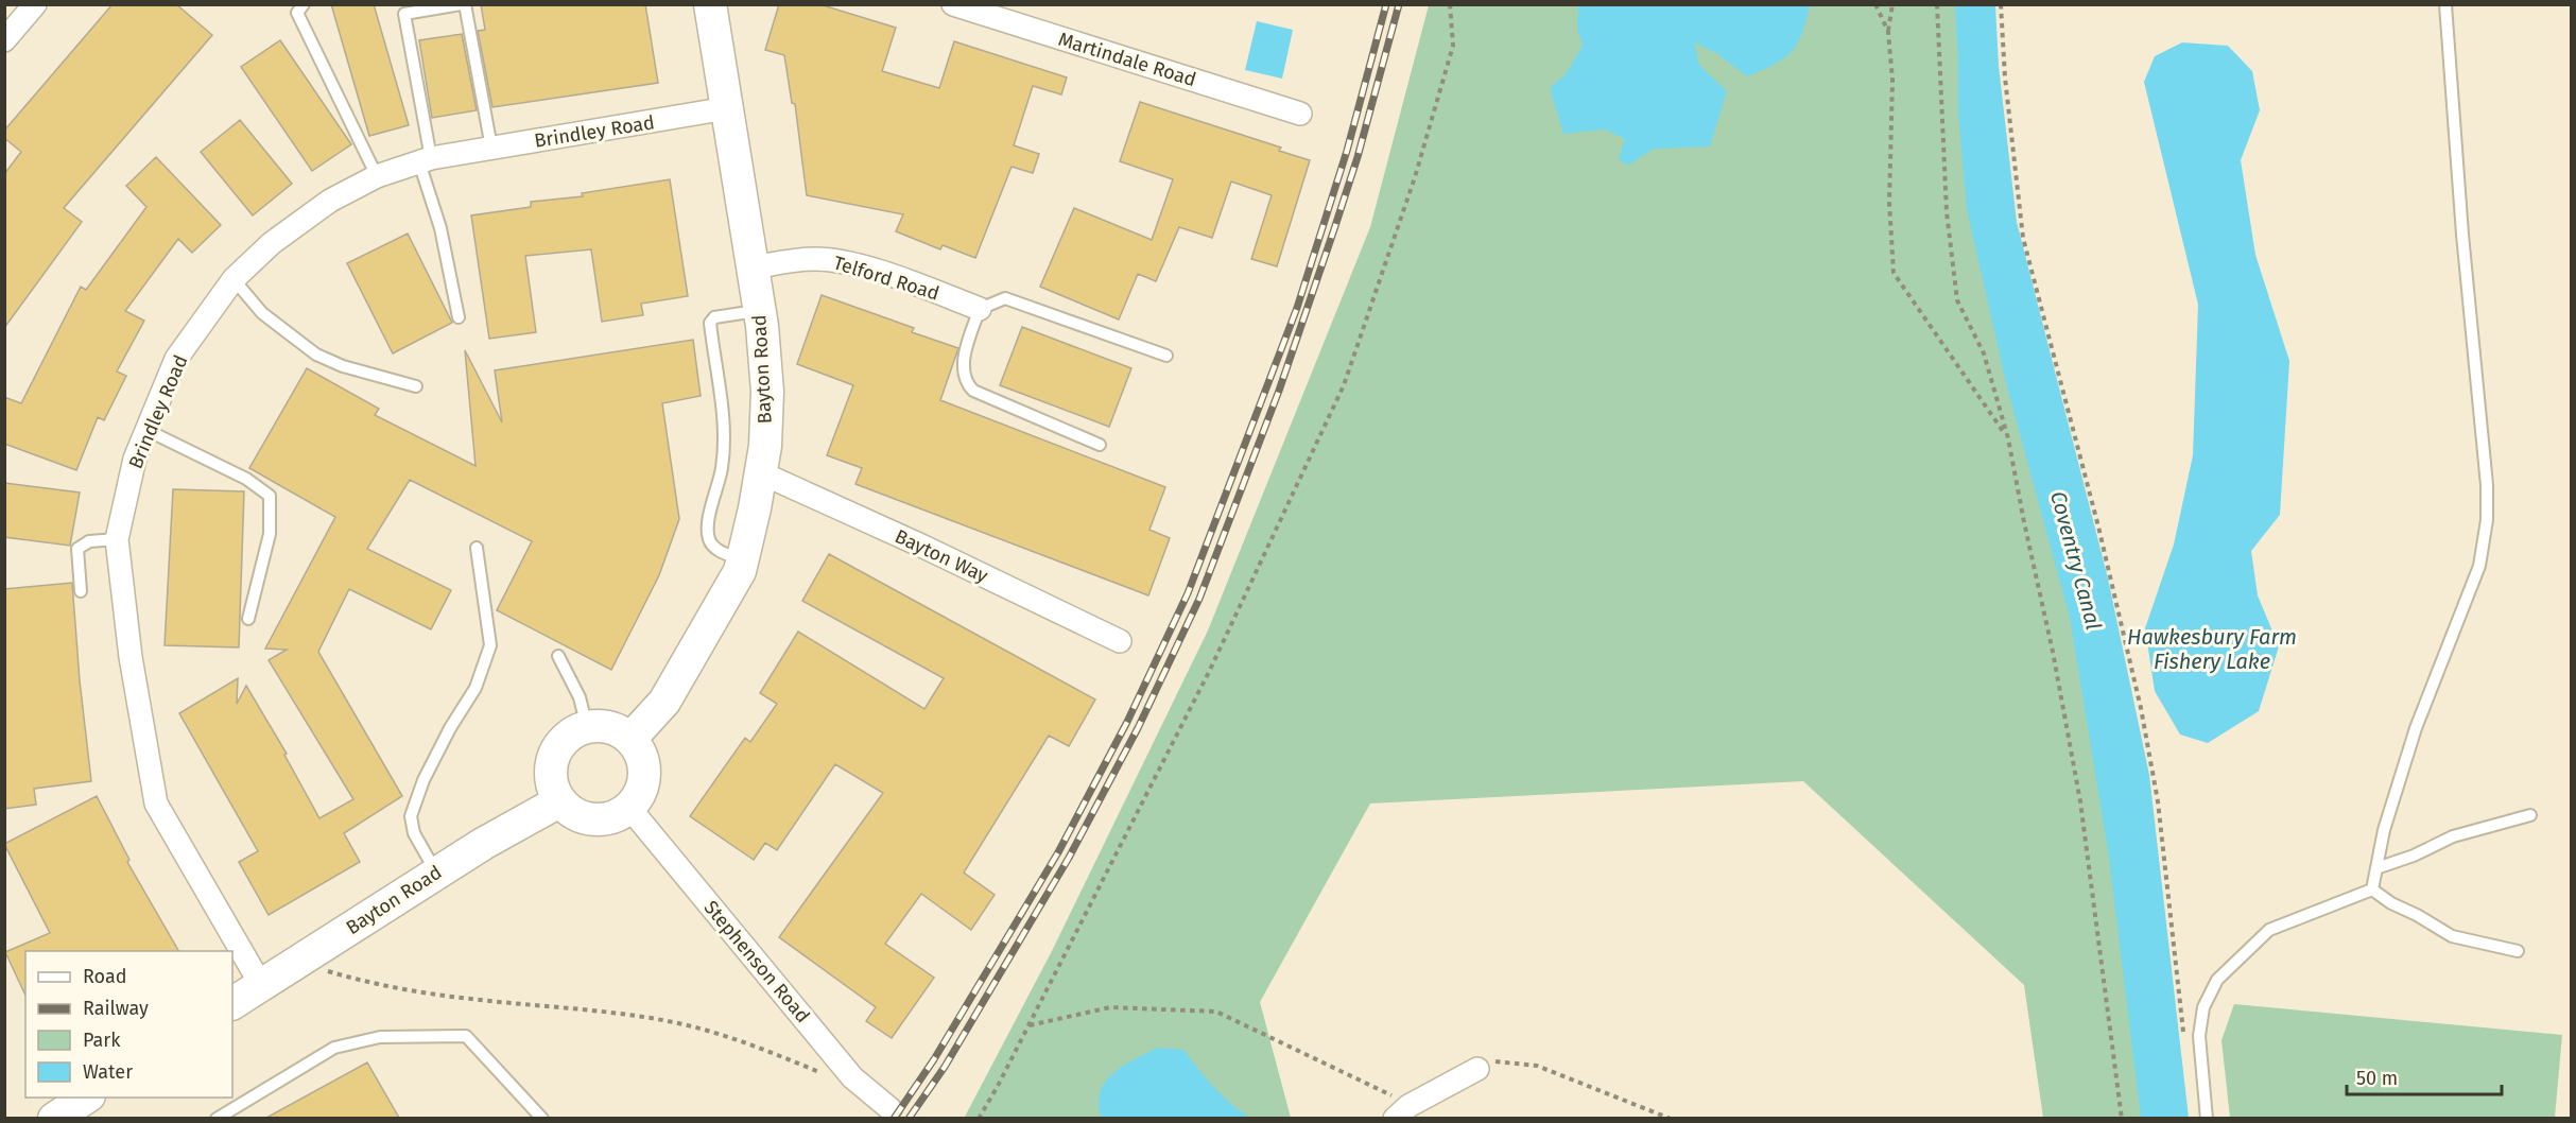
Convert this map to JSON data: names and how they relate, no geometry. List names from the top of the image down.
{
  "streets": {
    "street": [
      "Martindale Road",
      "Brindley Road",
      "Telford Road",
      "Bayton Road",
      "Bayton Way",
      "Stephenson Road"
    ]
  },
  "crossings": [
    ["Brindley Road", "Bayton Road"],
    ["Telford Road", "Bayton Road"],
    ["Bayton Road", "Bayton Way"],
    ["Bayton Road", "Stephenson Road"]
  ],
  "water": ["Coventry Canal", "Hawkesbury Farm Fishery Lake"],
  "legend": [
    "Road",
    "Railway",
    "Park",
    "Water"
  ],
  "scale_bar": "50 m"
}
